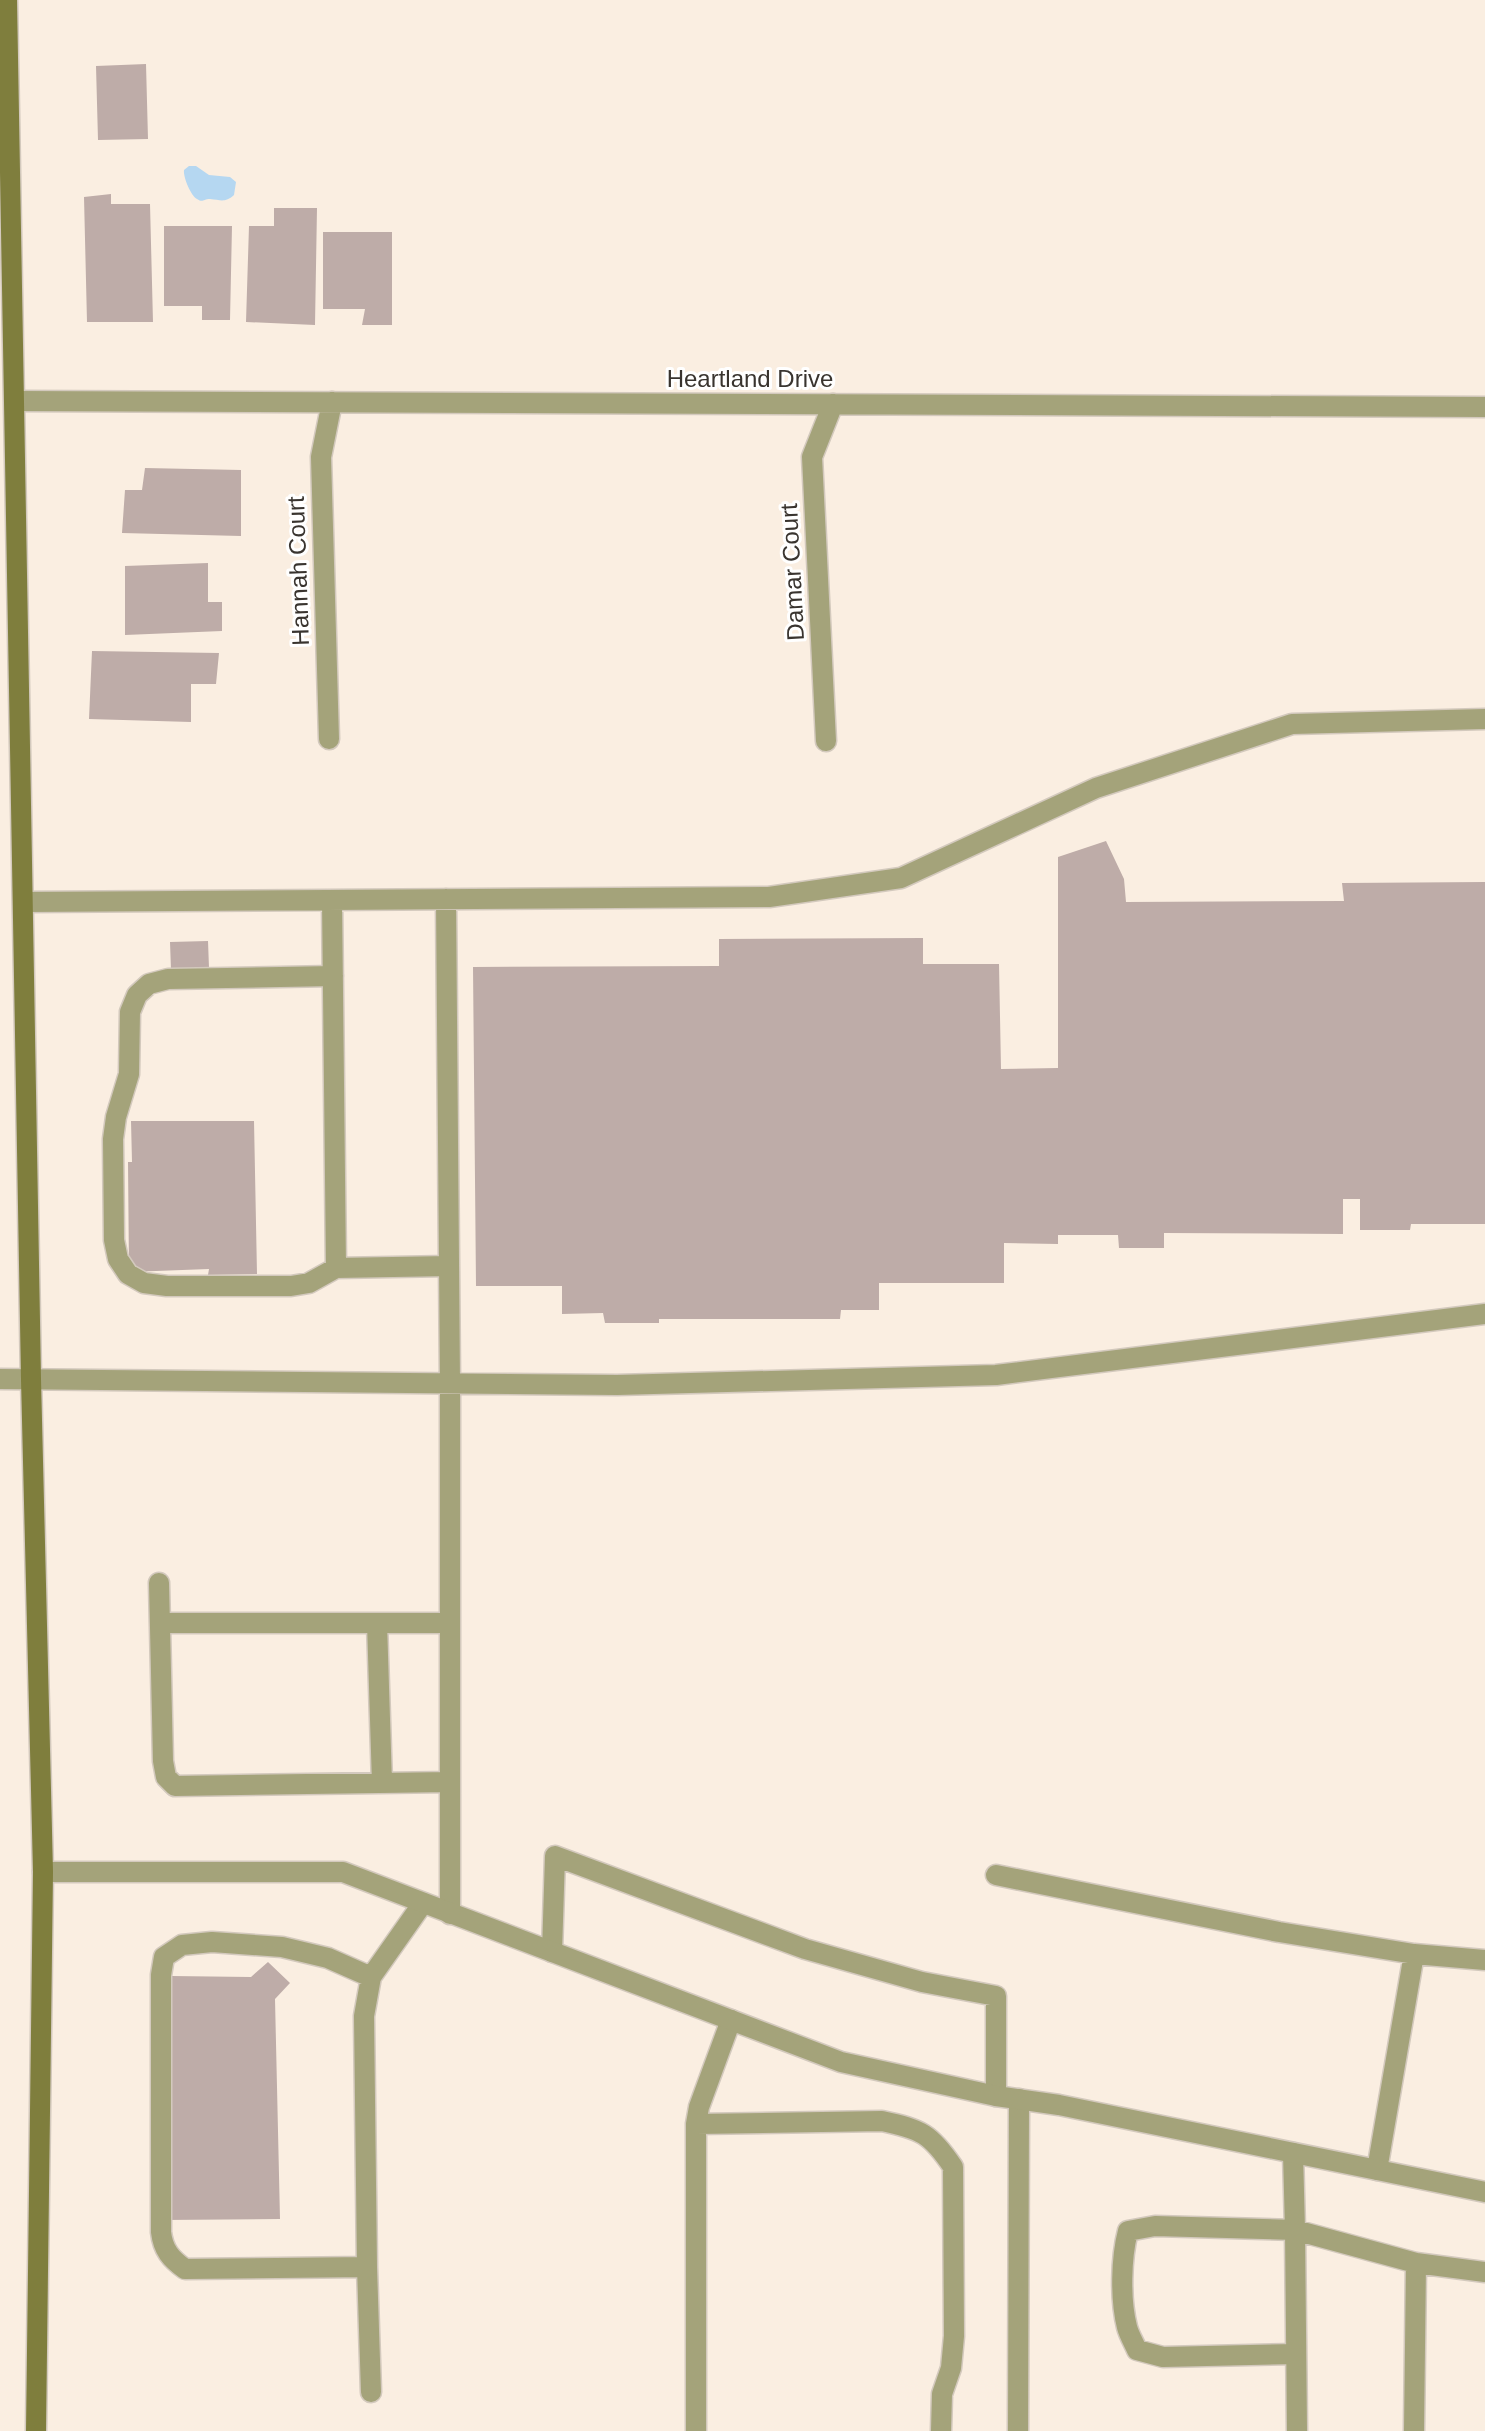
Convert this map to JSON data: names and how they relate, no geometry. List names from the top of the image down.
{
  "streets": {
    "street": ["Heartland Drive", "Hannah Court", "Damar Court"]
  },
  "crossings": [
    ["Heartland Drive", "Hannah Court"],
    ["Heartland Drive", "Damar Court"]
  ]
}
